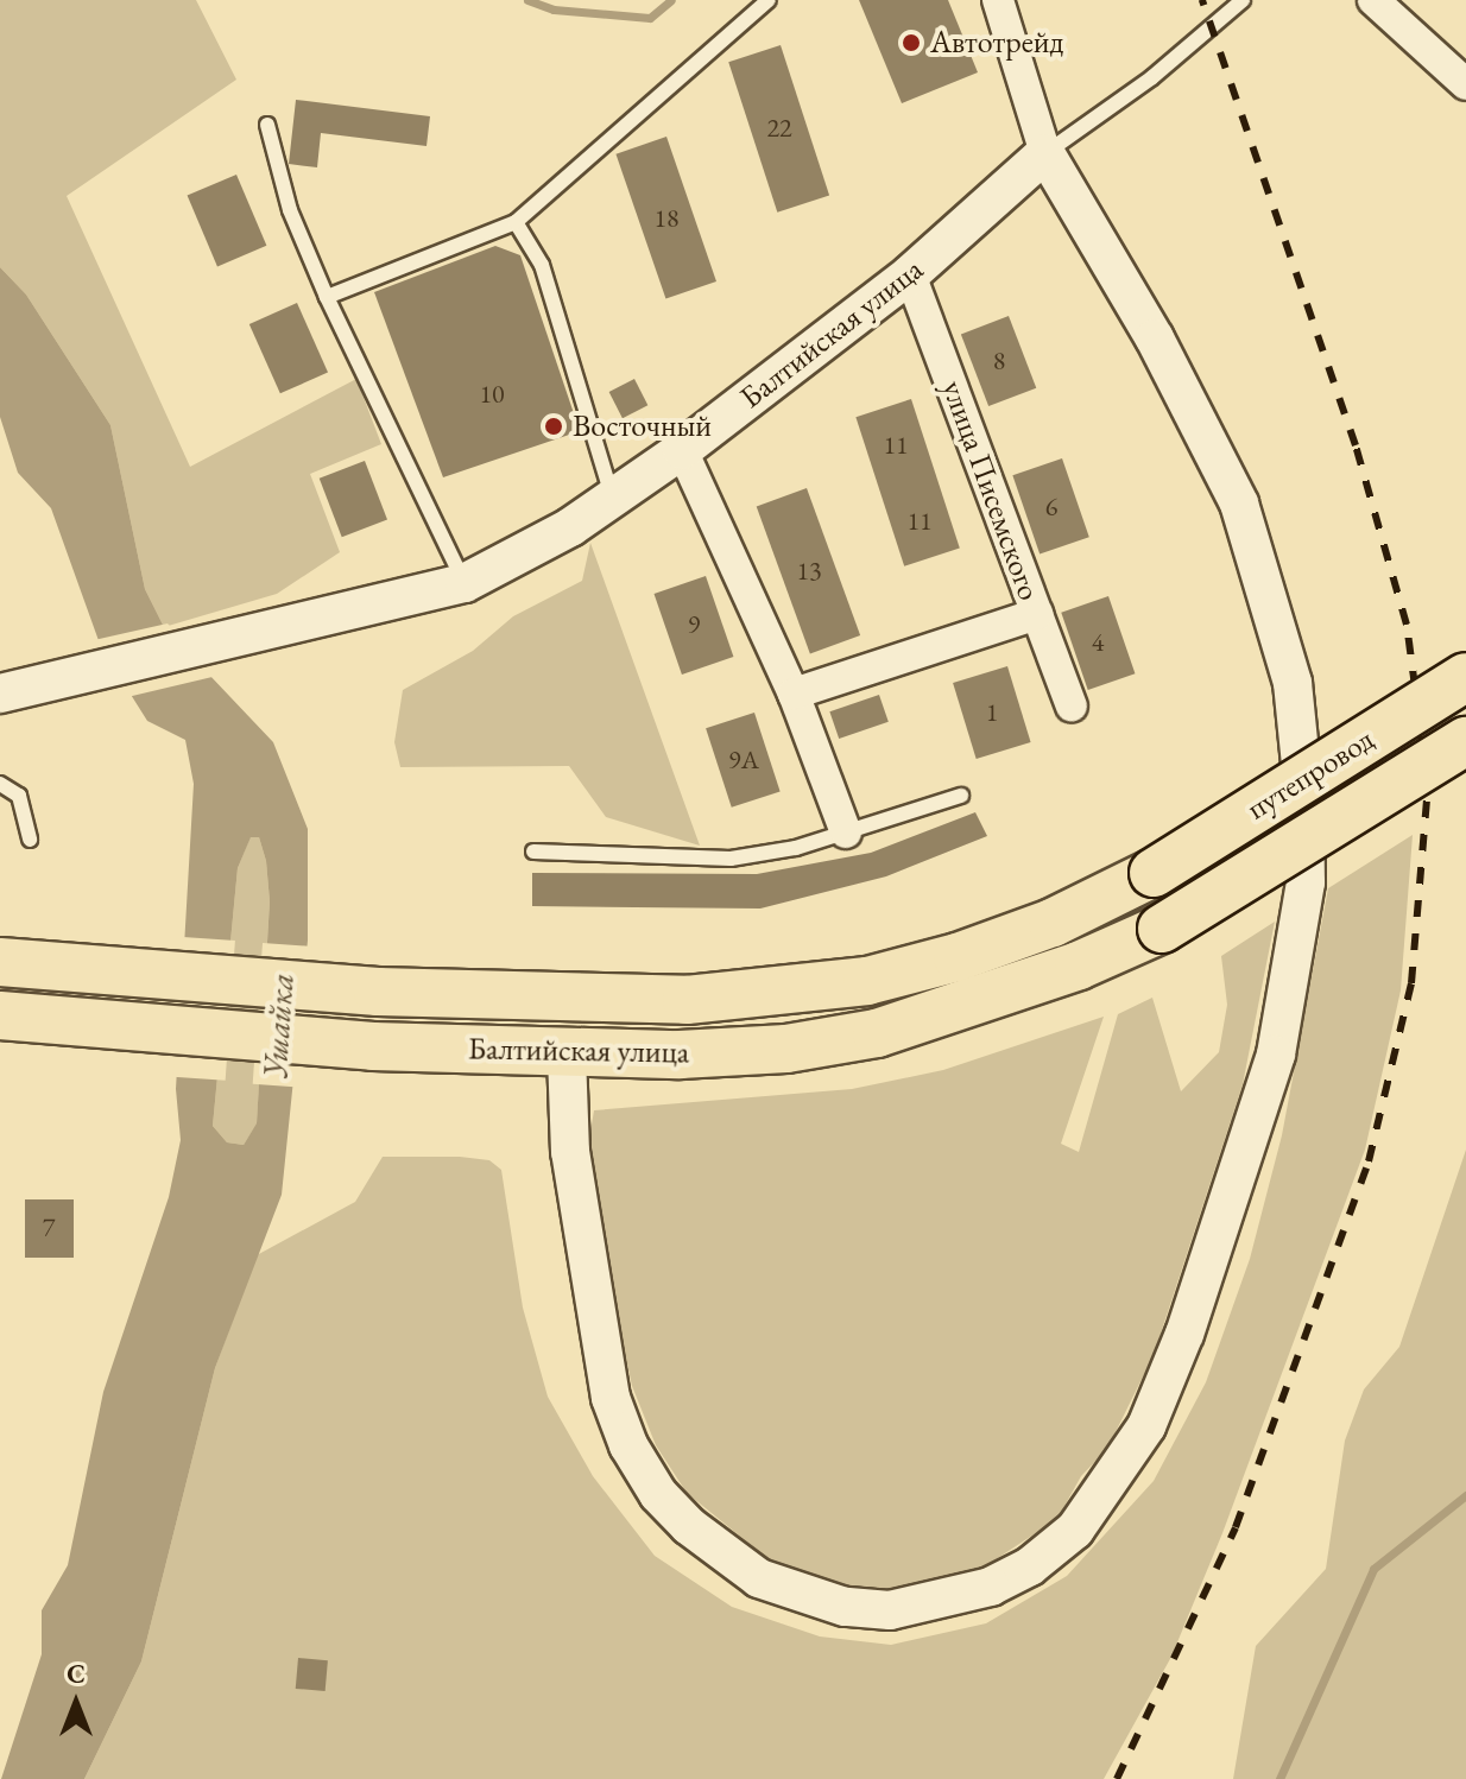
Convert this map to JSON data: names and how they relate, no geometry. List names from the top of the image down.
{
  "streets": {
    "main road": ["Балтийская улица", "путепровод"],
    "street": ["улица Писемского"]
  },
  "crossings": [
    ["Балтийская улица", "улица Писемского"],
    ["Балтийская улица", "путепровод"]
  ],
  "water": ["Ушайка"],
  "places": ["Автотрейд", "Восточный"],
  "house_numbers": [
    "22",
    "18",
    "8",
    "10",
    "11",
    "6",
    "11",
    "13",
    "9",
    "4",
    "1",
    "9А",
    "7"
  ],
  "north": "top"
}
